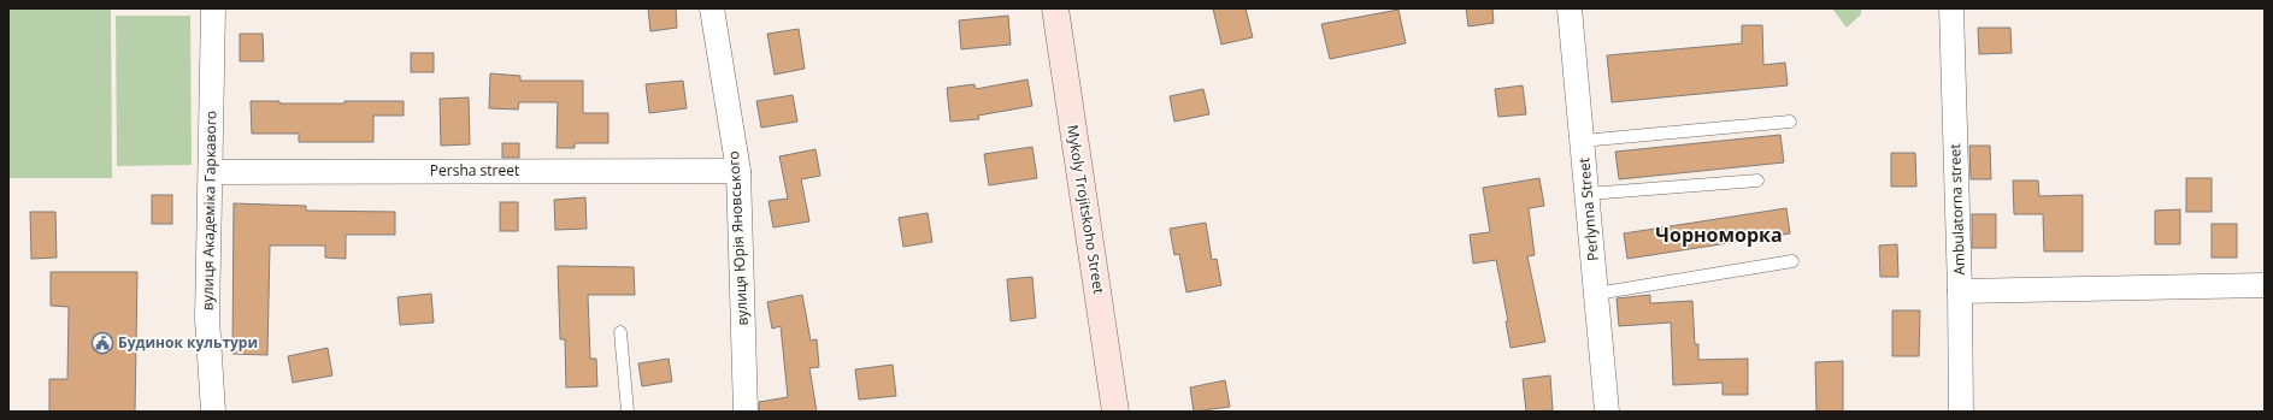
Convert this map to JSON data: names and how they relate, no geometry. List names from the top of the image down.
{
  "streets": {
    "street": [
      "Persha street",
      "Mykoly Trojitskoho Street",
      "Perlynna Street",
      "Ambulatorna street",
      "вулиця Академіка Гаркавого",
      "вулиця Юрія Яновського"
    ]
  },
  "crossings": [
    ["Persha street", "вулиця Академіка Гаркавого"],
    ["Persha street", "вулиця Юрія Яновського"]
  ],
  "districts": ["Чорноморка"],
  "places": {
    "public building": ["Будинок культури"]
  }
}
